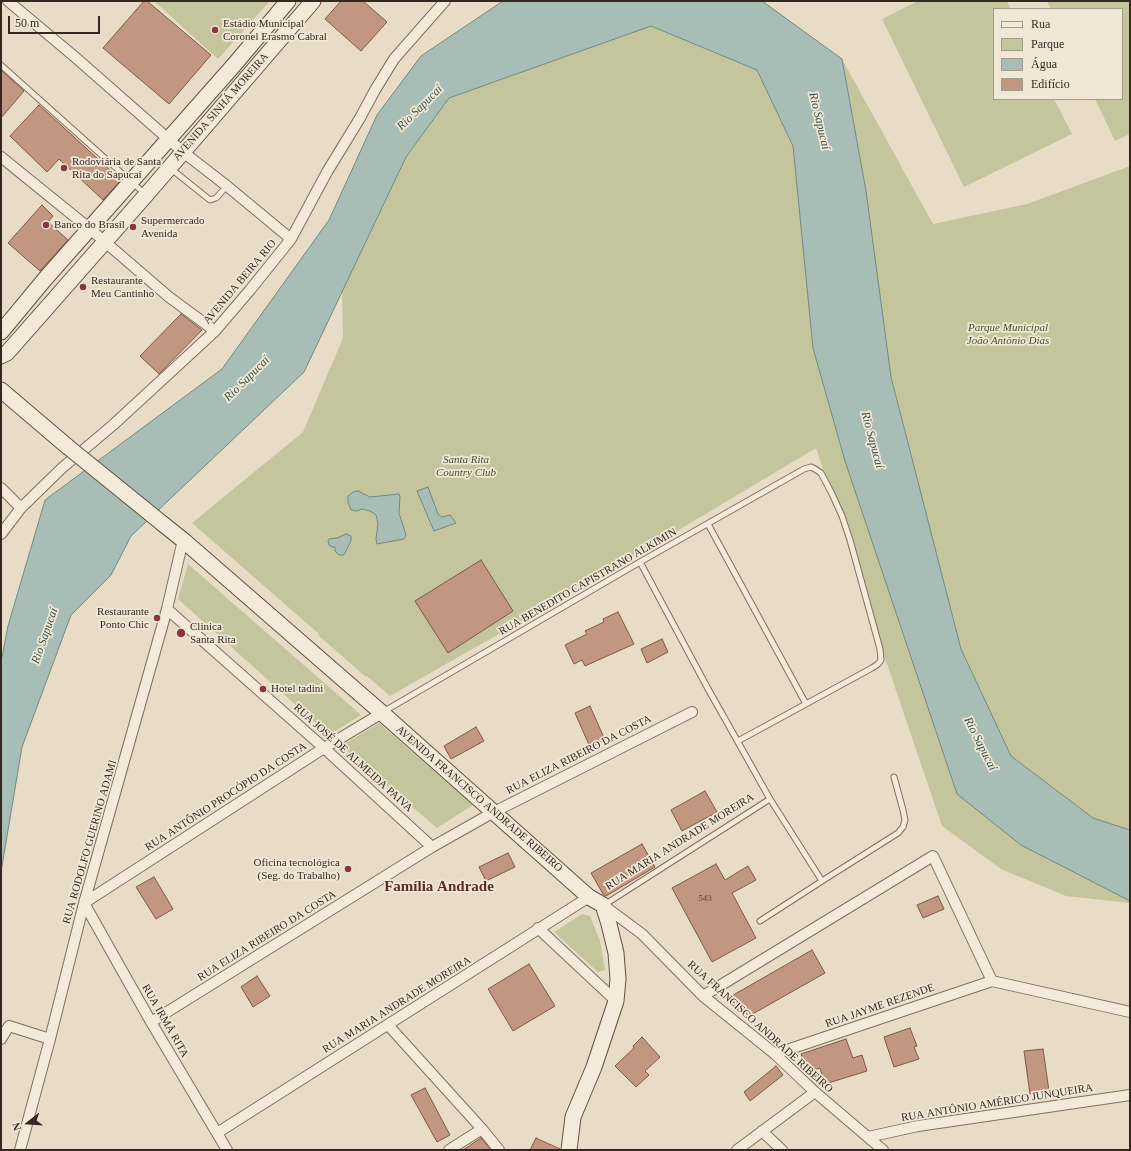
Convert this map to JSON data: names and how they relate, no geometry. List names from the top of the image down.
{
  "streets": {
    "main road": ["AVENIDA SINHÁ MOREIRA", "AVENIDA FRANCISCO ANDRADE RIBEIRO"],
    "street": [
      "AVENIDA BEIRA RIO",
      "RUA ELIZA RIBEIRO DA COSTA",
      "RUA JOSÉ DE ALMEIDA PAIVA",
      "RUA ANTÔNIO PROCÓPIO DA COSTA",
      "RUA RODOLFO GUERINO ADAMI",
      "RUA MARIA ANDRADE MOREIRA",
      "RUA JAYME REZENDE",
      "RUA IRMÃ RITA",
      "RUA FRANCISCO ANDRADE RIBEIRO",
      "RUA ANTÔNIO AMÉRICO JUNQUEIRA"
    ],
    "lane": ["RUA BENEDITO CAPISTRANO ALKIMIN"]
  },
  "crossings": [
    ["RUA BENEDITO CAPISTRANO ALKIMIN", "RUA ANTÔNIO PROCÓPIO DA COSTA"],
    ["RUA BENEDITO CAPISTRANO ALKIMIN", "AVENIDA FRANCISCO ANDRADE RIBEIRO"],
    ["RUA ELIZA RIBEIRO DA COSTA", "RUA JOSÉ DE ALMEIDA PAIVA"],
    ["RUA ELIZA RIBEIRO DA COSTA", "AVENIDA FRANCISCO ANDRADE RIBEIRO"],
    ["RUA ELIZA RIBEIRO DA COSTA", "RUA IRMÃ RITA"],
    ["RUA JOSÉ DE ALMEIDA PAIVA", "RUA ANTÔNIO PROCÓPIO DA COSTA"],
    ["RUA JOSÉ DE ALMEIDA PAIVA", "RUA RODOLFO GUERINO ADAMI"],
    ["RUA ANTÔNIO PROCÓPIO DA COSTA", "AVENIDA FRANCISCO ANDRADE RIBEIRO"],
    ["RUA ANTÔNIO PROCÓPIO DA COSTA", "RUA RODOLFO GUERINO ADAMI"],
    ["RUA ANTÔNIO PROCÓPIO DA COSTA", "RUA IRMÃ RITA"],
    ["AVENIDA FRANCISCO ANDRADE RIBEIRO", "RUA RODOLFO GUERINO ADAMI"],
    ["AVENIDA FRANCISCO ANDRADE RIBEIRO", "RUA MARIA ANDRADE MOREIRA"],
    ["AVENIDA FRANCISCO ANDRADE RIBEIRO", "RUA FRANCISCO ANDRADE RIBEIRO"],
    ["RUA RODOLFO GUERINO ADAMI", "RUA IRMÃ RITA"],
    ["RUA MARIA ANDRADE MOREIRA", "RUA IRMÃ RITA"],
    ["RUA MARIA ANDRADE MOREIRA", "RUA FRANCISCO ANDRADE RIBEIRO"],
    ["RUA JAYME REZENDE", "RUA FRANCISCO ANDRADE RIBEIRO"],
    ["RUA FRANCISCO ANDRADE RIBEIRO", "RUA ANTÔNIO AMÉRICO JUNQUEIRA"]
  ],
  "districts": ["Família Andrade"],
  "water": ["Rio Sapucaí"],
  "parks": ["Parque Municipal João Antônio Dias", "Santa Rita Country Club"],
  "places": [
    "Estádio Municipal Coronel Erasmo Cabral",
    "Rodoviária de Santa Rita do Sapucaí",
    "Banco do Brasil",
    "Supermercado Avenida",
    "Restaurante Meu Cantinho",
    "Restaurante Ponto Chic",
    "Clinica Santa Rita",
    "Hotel tadini",
    "Oficina tecnológica (Seg. do Trabalho)"
  ],
  "house_numbers": ["543"],
  "legend": [
    "Rua",
    "Parque",
    "Água",
    "Edifício"
  ],
  "scale_bar": "50 m",
  "north": "left"
}
